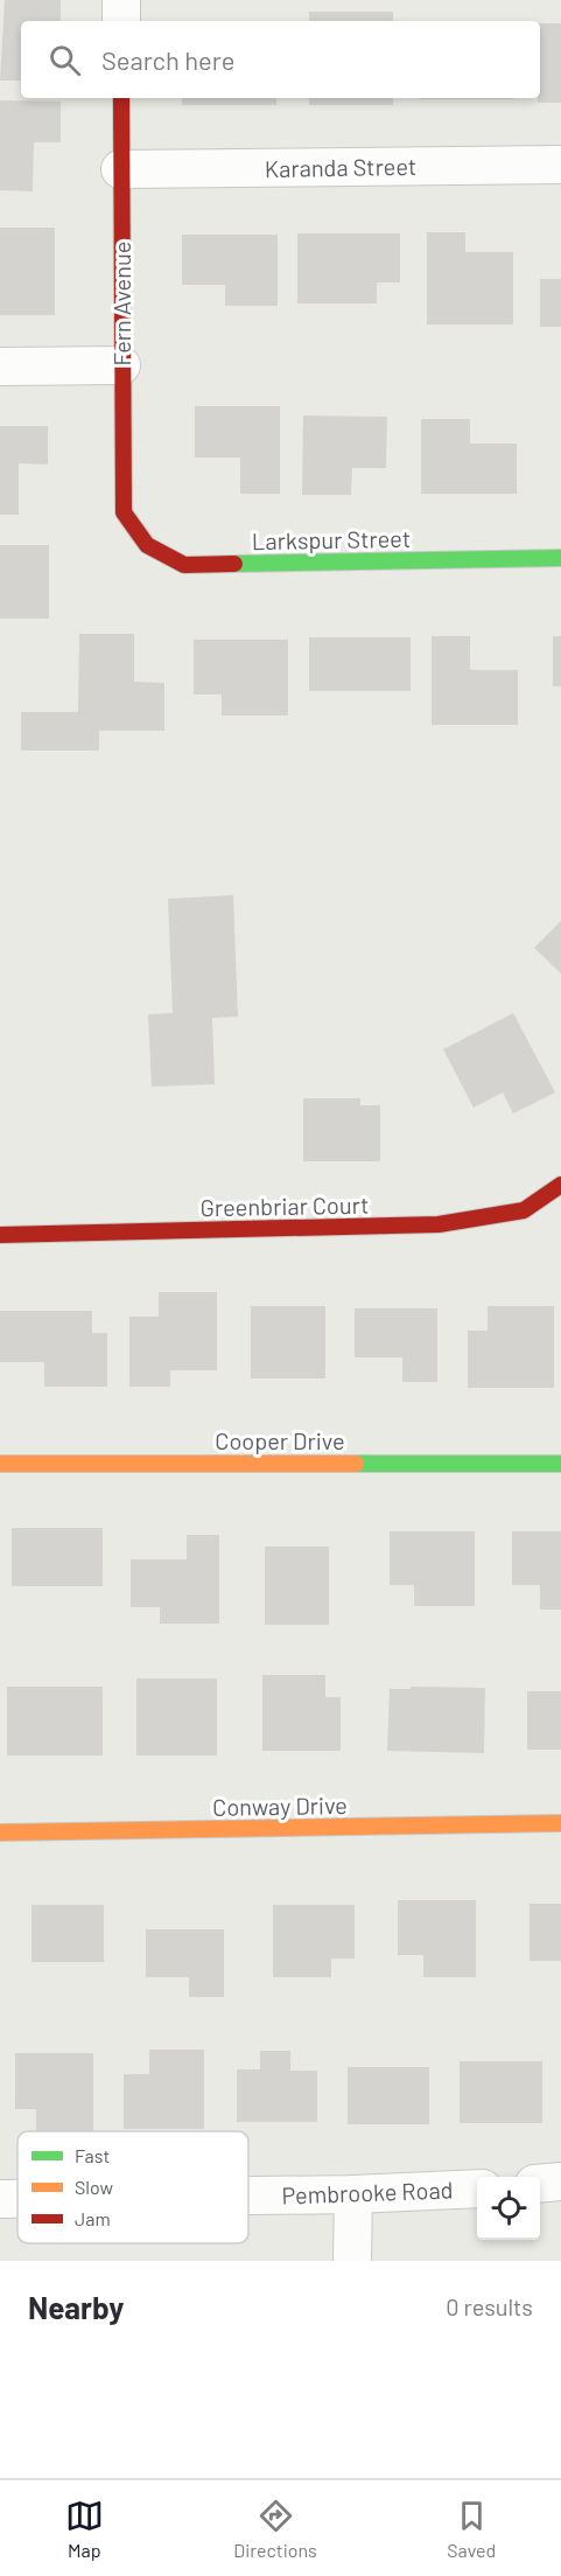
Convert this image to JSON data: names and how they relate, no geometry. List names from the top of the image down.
{
  "streets": {
    "street": [
      "Karanda Street",
      "Fern Avenue",
      "Larkspur Street",
      "Greenbriar Court",
      "Cooper Drive",
      "Conway Drive",
      "Pembrooke Road"
    ]
  },
  "crossings": [
    ["Karanda Street", "Fern Avenue"],
    ["Fern Avenue", "Larkspur Street"]
  ],
  "legend": ["Fast", "Slow", "Jam"],
  "page": {
    "search": "Search here",
    "heading": ["Nearby", "0 results"],
    "nav": ["Map", "Directions", "Saved"]
  }
}
